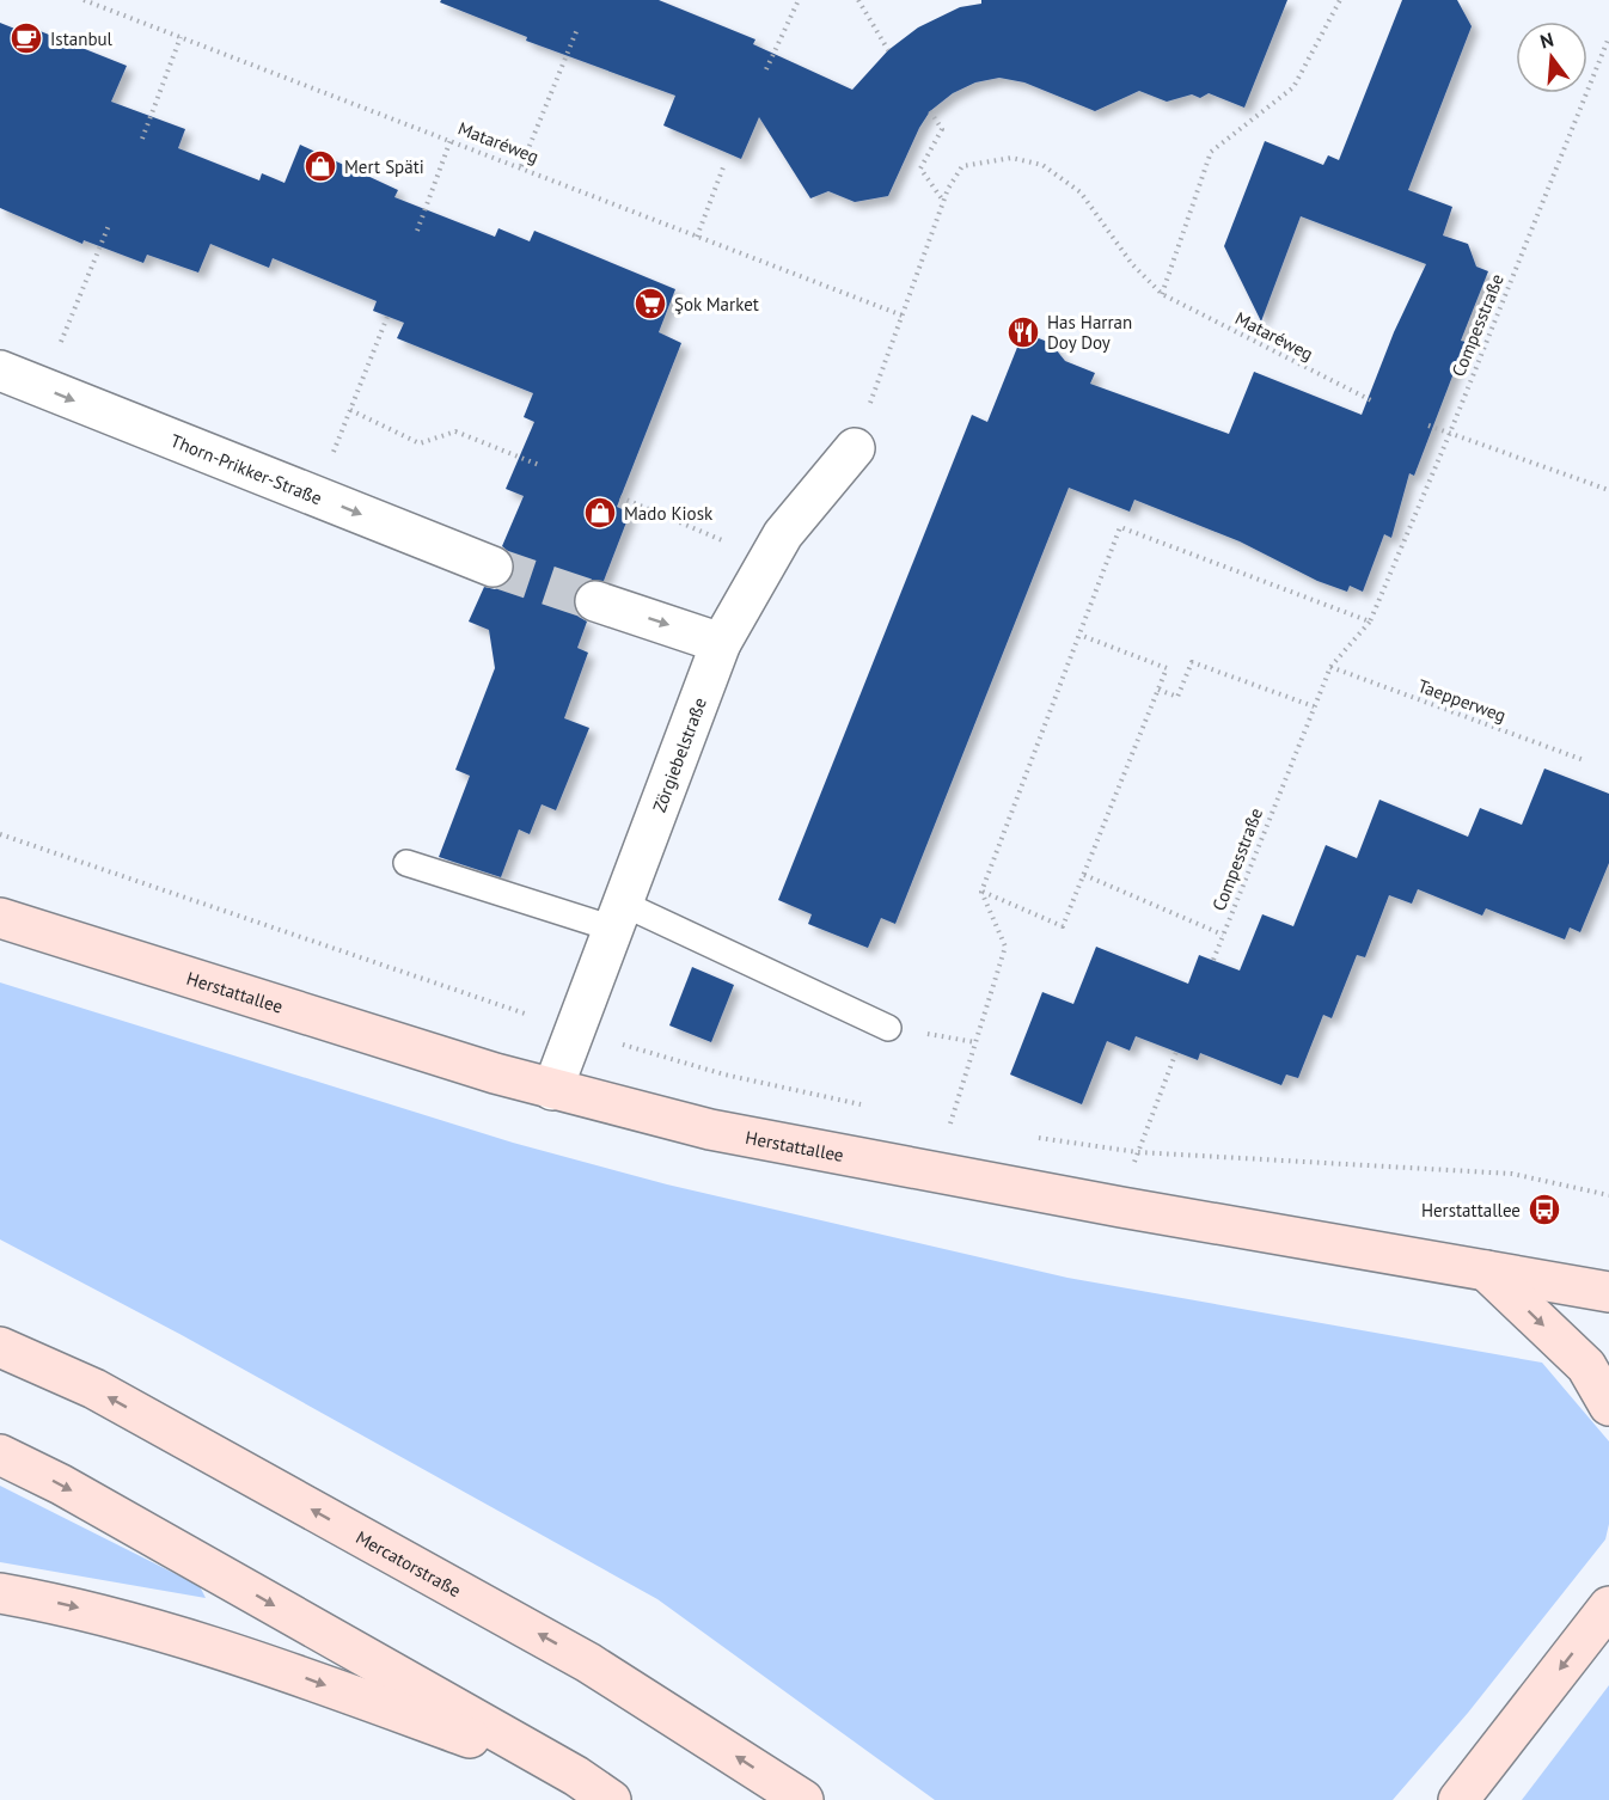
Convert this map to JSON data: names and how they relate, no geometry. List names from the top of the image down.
{
  "streets": {
    "main road": ["Herstattallee", "Mercatorstraße"],
    "street": ["Thorn-Prikker-Straße", "Zörgiebelstraße"],
    "path": ["Mataréweg", "Compesstraße", "Taepperweg"]
  },
  "crossings": [
    ["Compesstraße", "Taepperweg"],
    ["Zörgiebelstraße", "Herstattallee"]
  ],
  "one_way": ["Thorn-Prikker-Straße"],
  "places": {
    "cafe": ["Istanbul"],
    "shop": ["Mert Späti", "Mado Kiosk"],
    "supermarket": ["Şok Market"],
    "restaurant": ["Has Harran Doy Doy"],
    "bus stop": ["Herstattallee"]
  },
  "north": "top"
}
